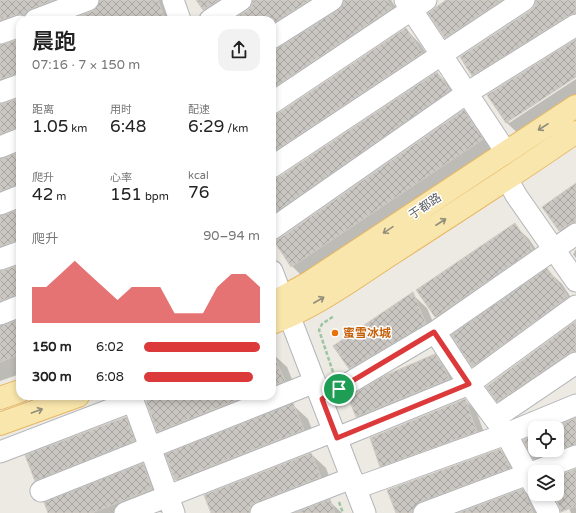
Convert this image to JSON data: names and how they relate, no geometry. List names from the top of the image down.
{
  "streets": {
    "main road": ["于都路"]
  },
  "places": ["蜜雪冰城"],
  "page": {
    "heading": ["晨跑", "07:16 · 7 × 150 m"],
    "stats": [
      ["距离", "1.05 km"],
      ["用时", "6:48"],
      ["配速", "6:29 /km"],
      ["爬升", "42 m"],
      ["心率", "151 bpm"],
      ["kcal", "76"]
    ],
    "chart": ["爬升", "90–94 m"],
    "list": [
      {
        "name": "150 m",
        "note": "6:02"
      },
      {
        "name": "300 m",
        "note": "6:08"
      }
    ]
  }
}
